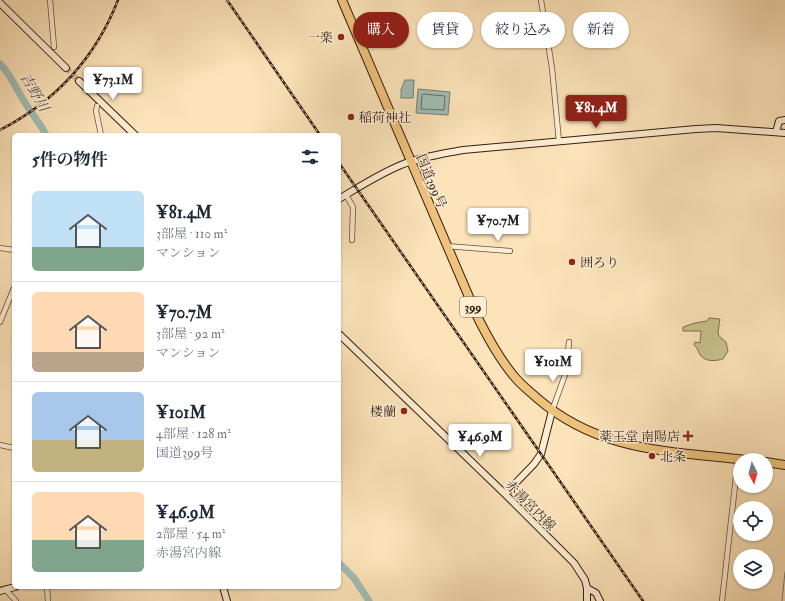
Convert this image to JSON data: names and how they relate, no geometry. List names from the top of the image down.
{
  "streets": {
    "highway": ["国道399号", "399"],
    "street": ["赤湯宮内線"]
  },
  "water": ["吉野川"],
  "places": {
    "other": [
      "一楽",
      "稲荷神社",
      "囲ろり",
      "楼蘭",
      "北条"
    ],
    "health": ["薬王堂 南陽店"]
  },
  "north": "bottom",
  "page": {
    "chip": [
      "購入",
      "賃貸",
      "絞り込み",
      "新着"
    ],
    "price": [
      "¥73.1M",
      "¥81.4M",
      "¥70.7M",
      "¥101M",
      "¥46.9M"
    ],
    "heading": "5件の物件",
    "list": [
      {
        "name": "¥81.4M",
        "note": "3部屋 · 110 m² · マンション"
      },
      {
        "name": "¥70.7M",
        "note": "3部屋 · 92 m² · マンション"
      },
      {
        "name": "¥101M",
        "note": "4部屋 · 128 m² · 国道399号"
      },
      {
        "name": "¥46.9M",
        "note": "2部屋 · 54 m² · 赤湯宮内線"
      }
    ]
  }
}
